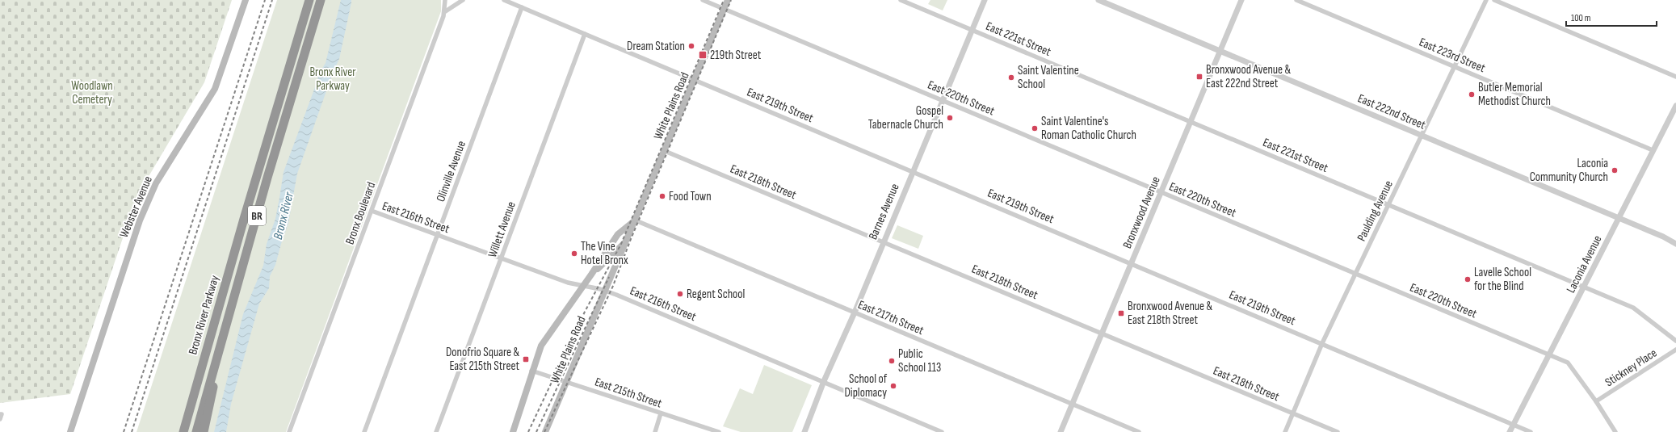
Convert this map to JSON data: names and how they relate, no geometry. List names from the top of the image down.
{
  "streets": {
    "highway": ["BR", "Bronx River Parkway"],
    "main road": ["White Plains Road", "Webster Avenue"],
    "street": [
      "East 221st Street",
      "East 223rd Street",
      "East 220th Street",
      "East 219th Street",
      "East 222nd Street",
      "Olinville Avenue",
      "East 218th Street",
      "Paulding Avenue",
      "Barnes Avenue",
      "Bronxwood Avenue",
      "Bronx Boulevard",
      "East 216th Street",
      "Willett Avenue",
      "Laconia Avenue",
      "East 217th Street",
      "Stickney Place",
      "East 215th Street"
    ]
  },
  "crossings": [
    ["East 221st Street", "Paulding Avenue"],
    ["East 221st Street", "Barnes Avenue"],
    ["East 221st Street", "Bronxwood Avenue"],
    ["East 221st Street", "Laconia Avenue"],
    ["East 223rd Street", "Paulding Avenue"],
    ["East 223rd Street", "Laconia Avenue"],
    ["East 220th Street", "White Plains Road"],
    ["East 220th Street", "Paulding Avenue"],
    ["East 220th Street", "Barnes Avenue"],
    ["East 220th Street", "Bronxwood Avenue"],
    ["East 220th Street", "Laconia Avenue"],
    ["East 220th Street", "Stickney Place"],
    ["East 219th Street", "White Plains Road"],
    ["East 219th Street", "Olinville Avenue"],
    ["East 219th Street", "Paulding Avenue"],
    ["East 219th Street", "Barnes Avenue"],
    ["East 219th Street", "Bronxwood Avenue"],
    ["East 219th Street", "Willett Avenue"],
    ["East 219th Street", "Laconia Avenue"],
    ["White Plains Road", "East 218th Street"],
    ["White Plains Road", "East 216th Street"],
    ["White Plains Road", "East 217th Street"],
    ["White Plains Road", "East 215th Street"],
    ["East 222nd Street", "Paulding Avenue"],
    ["East 222nd Street", "Bronxwood Avenue"],
    ["East 222nd Street", "Laconia Avenue"],
    ["Olinville Avenue", "East 216th Street"],
    ["East 218th Street", "Paulding Avenue"],
    ["East 218th Street", "Barnes Avenue"],
    ["East 218th Street", "Bronxwood Avenue"],
    ["Barnes Avenue", "East 216th Street"],
    ["Barnes Avenue", "East 217th Street"],
    ["Bronxwood Avenue", "East 217th Street"],
    ["Bronx Boulevard", "East 216th Street"],
    ["East 216th Street", "Willett Avenue"]
  ],
  "water": ["Bronx River"],
  "parks": ["Bronx River Parkway", "Woodlawn Cemetery"],
  "places": {
    "other": [
      "Dream Station",
      "Saint Valentine School",
      "Butler Memorial Methodist Church",
      "Gospel Tabernacle Church",
      "Saint Valentine's Roman Catholic Church",
      "Laconia Community Church",
      "Food Town",
      "The Vine Hotel Bronx",
      "Lavelle School for the Blind",
      "Regent School",
      "Public School 113",
      "School of Diplomacy"
    ],
    "transit": [
      "219th Street",
      "Bronxwood Avenue & East 222nd Street",
      "Bronxwood Avenue & East 218th Street",
      "Donofrio Square & East 215th Street"
    ]
  },
  "scale_bar": "100 m"
}
